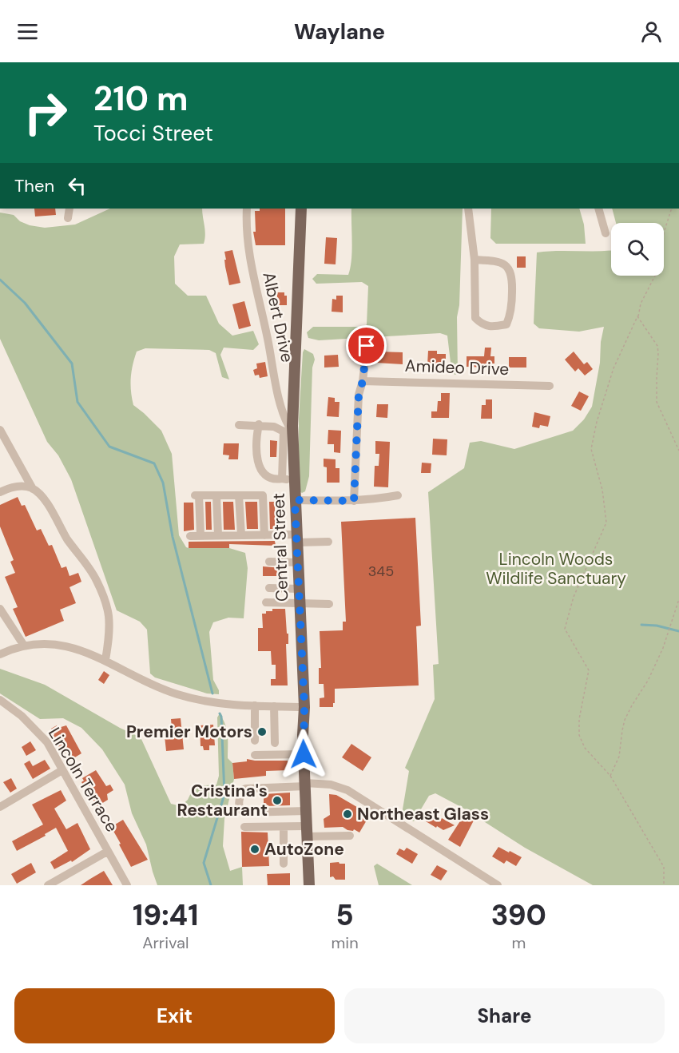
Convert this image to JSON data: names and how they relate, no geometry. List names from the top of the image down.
{
  "streets": {
    "main road": ["Central Street"],
    "street": ["Albert Drive", "Amideo Drive", "Lincoln Terrace"]
  },
  "crossings": [
    ["Albert Drive", "Central Street"]
  ],
  "parks": ["Lincoln Woods Wildlife Sanctuary"],
  "places": [
    "Premier Motors",
    "Cristina's Restaurant",
    "Northeast Glass",
    "AutoZone"
  ],
  "house_numbers": ["345"],
  "page": {
    "header": "Waylane",
    "turn": ["210 m", "Tocci Street"],
    "then": "Then",
    "eta": [
      "19:41",
      "Arrival",
      "5",
      "min",
      "390",
      "m"
    ],
    "buttons": ["Exit", "Share"]
  }
}
